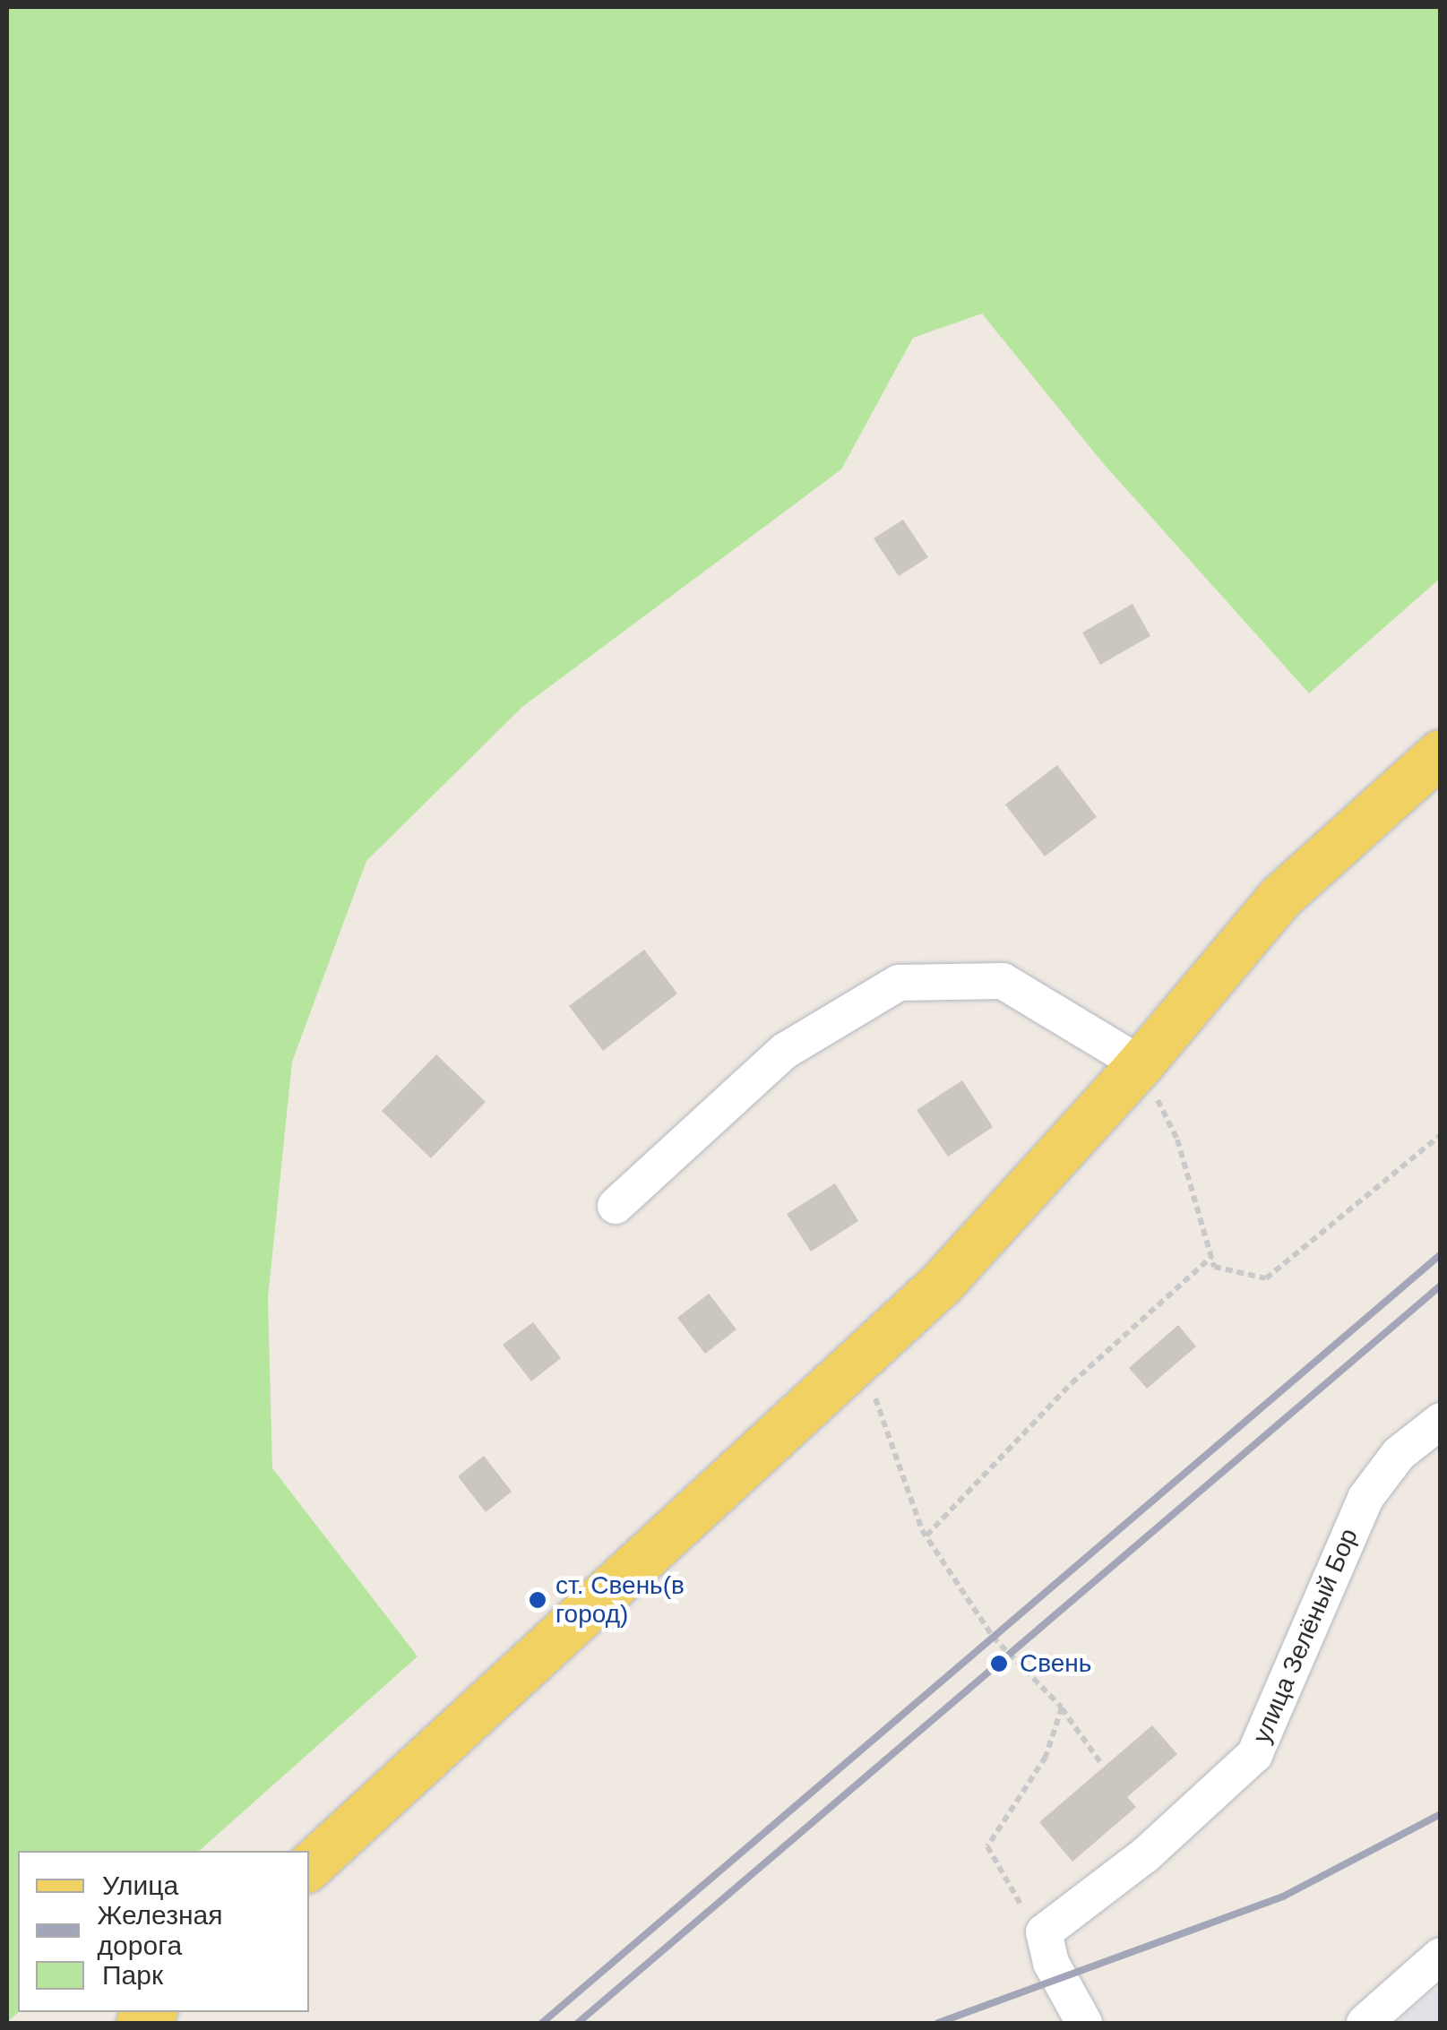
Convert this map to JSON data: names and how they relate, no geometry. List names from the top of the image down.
{
  "streets": {
    "street": ["улица Зелёный Бор"]
  },
  "places": ["ст. Свень(в город)", "Свень"],
  "legend": ["Улица", "Железная дорога", "Парк"]
}
